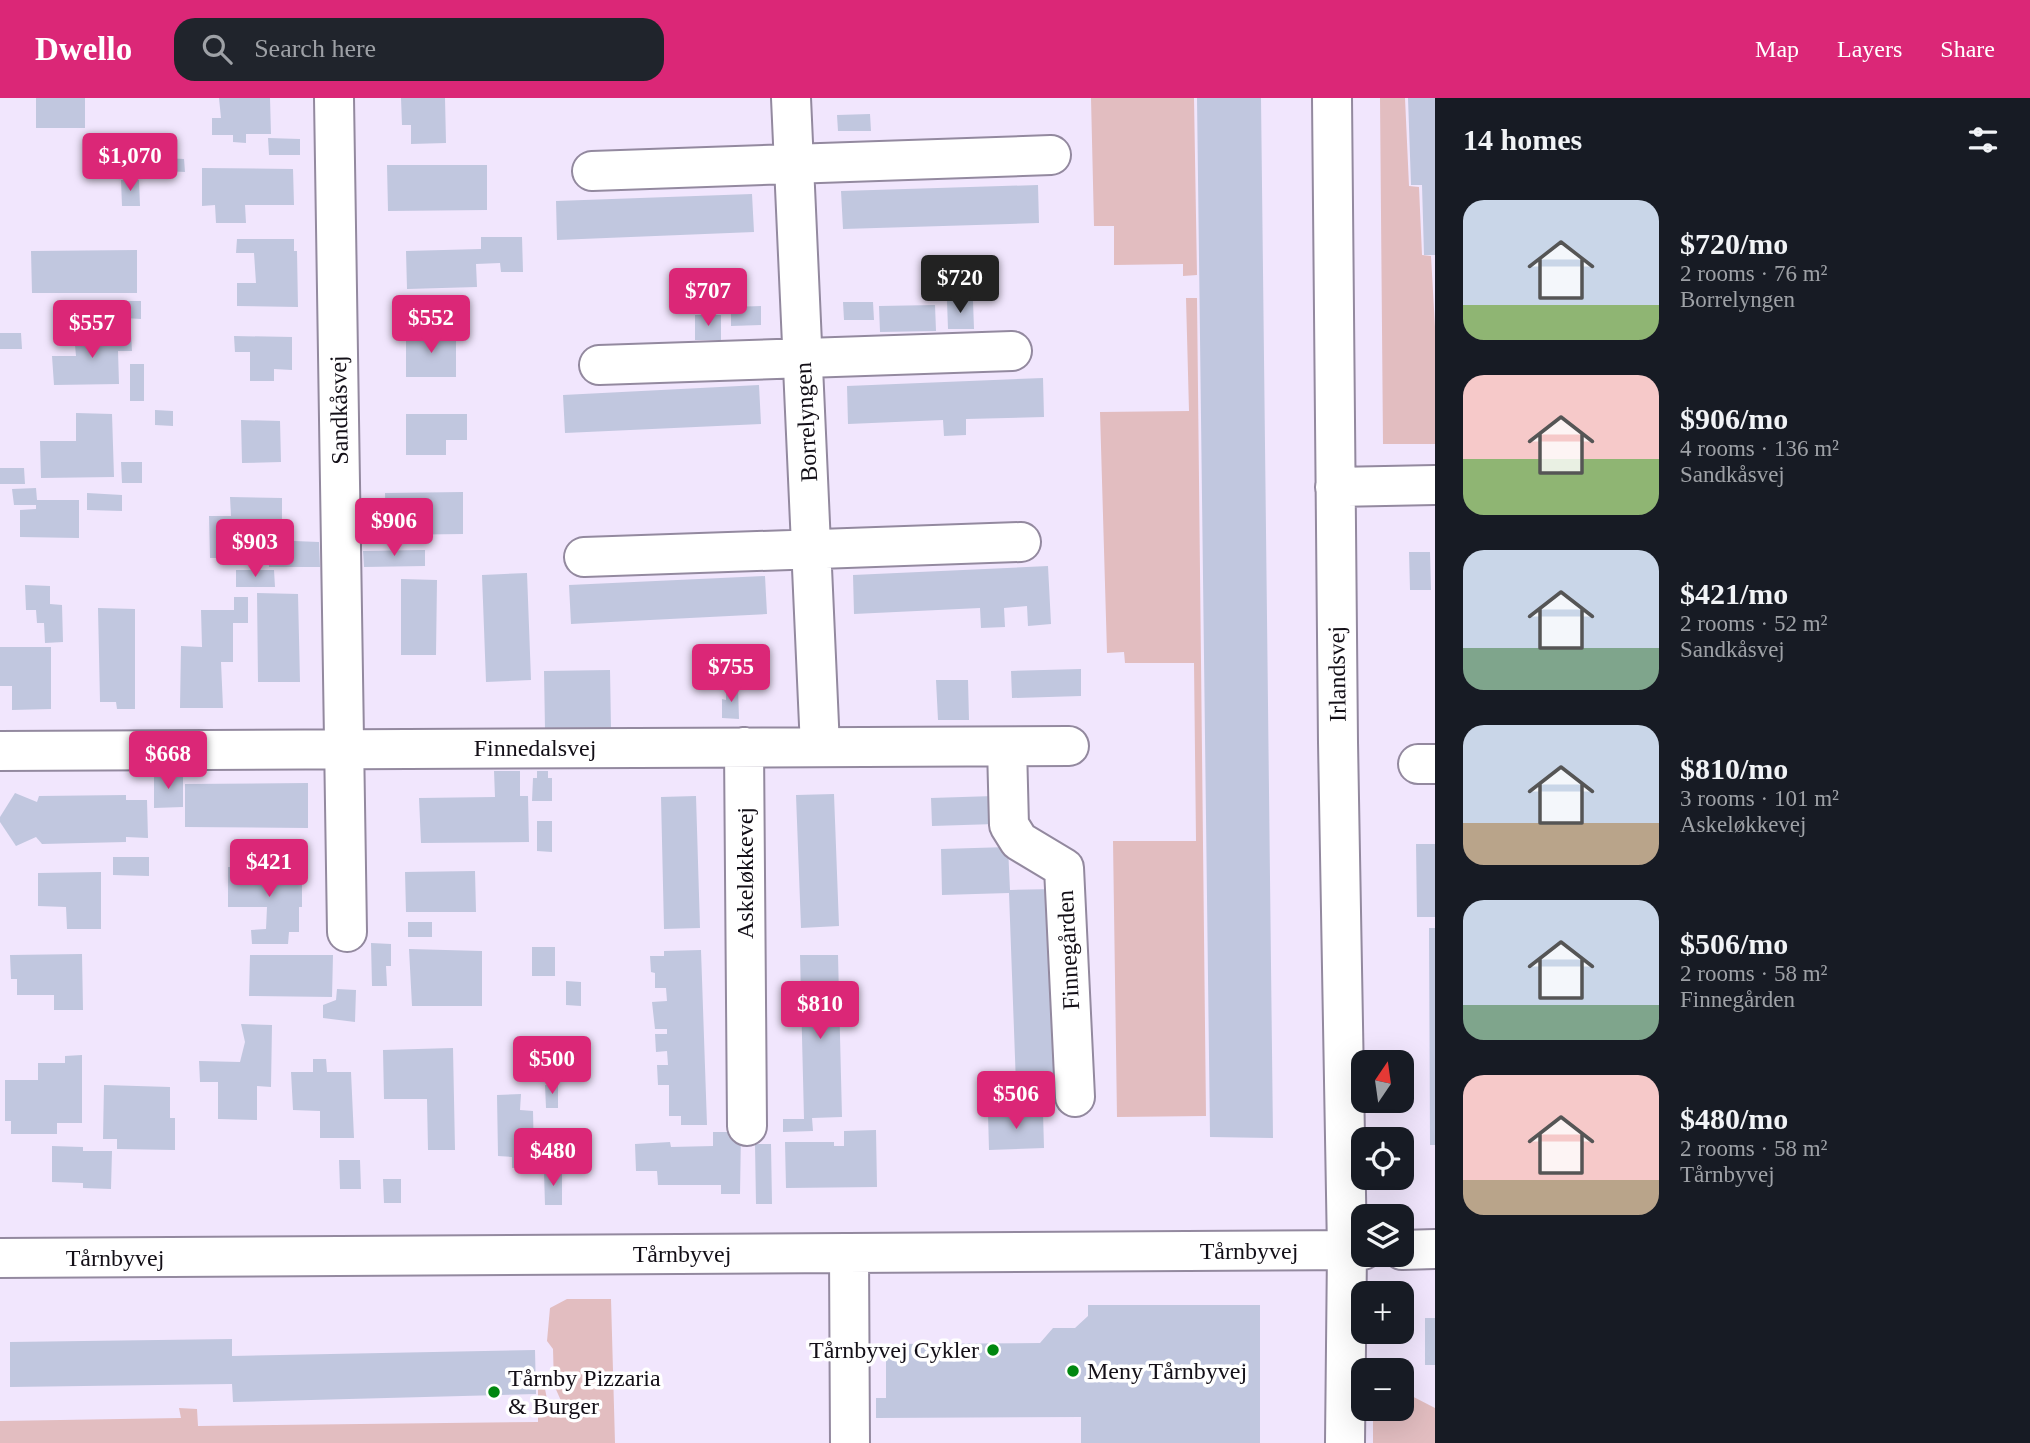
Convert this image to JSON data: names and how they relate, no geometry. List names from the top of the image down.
{
  "streets": {
    "street": [
      "Sandkåsvej",
      "Borrelyngen",
      "Irlandsvej",
      "Finnedalsvej",
      "Askeløkkevej",
      "Finnegården",
      "Tårnbyvej"
    ]
  },
  "crossings": [
    ["Sandkåsvej", "Finnedalsvej"],
    ["Borrelyngen", "Finnedalsvej"],
    ["Finnedalsvej", "Askeløkkevej"],
    ["Finnedalsvej", "Finnegården"]
  ],
  "places": ["Tårnbyvej Cykler", "Meny Tårnbyvej", "Tårnby Pizzaria & Burger"],
  "north": "top",
  "page": {
    "header": "Dwello",
    "search": "Search here",
    "nav": ["Map", "Layers", "Share"],
    "heading": "14 homes",
    "price": [
      "$1,070",
      "$720",
      "$707",
      "$552",
      "$557",
      "$906",
      "$903",
      "$755",
      "$668",
      "$421",
      "$810",
      "$500",
      "$506",
      "$480"
    ],
    "list": [
      {
        "name": "$720/mo",
        "note": "2 rooms · 76 m² · Borrelyngen"
      },
      {
        "name": "$906/mo",
        "note": "4 rooms · 136 m² · Sandkåsvej"
      },
      {
        "name": "$421/mo",
        "note": "2 rooms · 52 m² · Sandkåsvej"
      },
      {
        "name": "$810/mo",
        "note": "3 rooms · 101 m² · Askeløkkevej"
      },
      {
        "name": "$506/mo",
        "note": "2 rooms · 58 m² · Finnegården"
      },
      {
        "name": "$480/mo",
        "note": "2 rooms · 58 m² · Tårnbyvej"
      }
    ],
    "map_buttons": ["+", "−"]
  }
}
